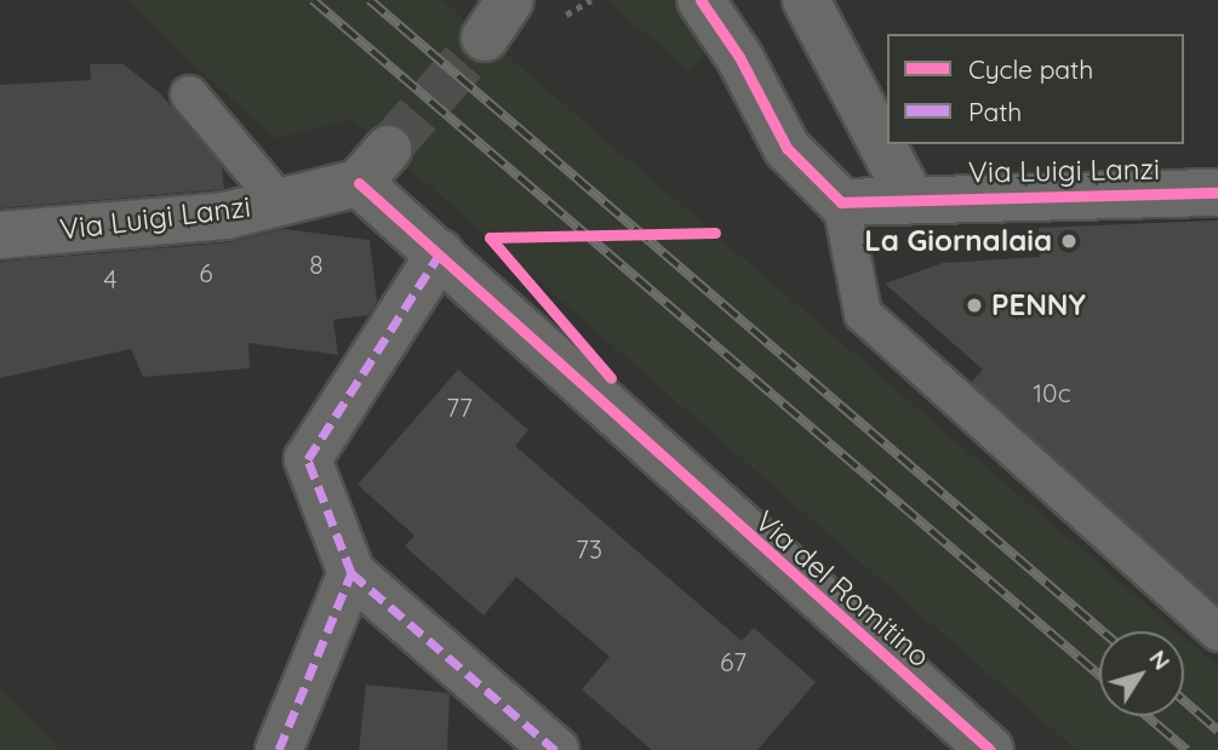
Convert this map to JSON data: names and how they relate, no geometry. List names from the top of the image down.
{
  "streets": {
    "street": ["Via Luigi Lanzi", "Via del Romitino"]
  },
  "crossings": [
    ["Via Luigi Lanzi", "Via del Romitino"]
  ],
  "places": ["La Giornalaia", "PENNY"],
  "house_numbers": [
    "8",
    "6",
    "4",
    "10c",
    "77",
    "73",
    "67"
  ],
  "legend": ["Cycle path", "Path"],
  "north": "top right"
}
